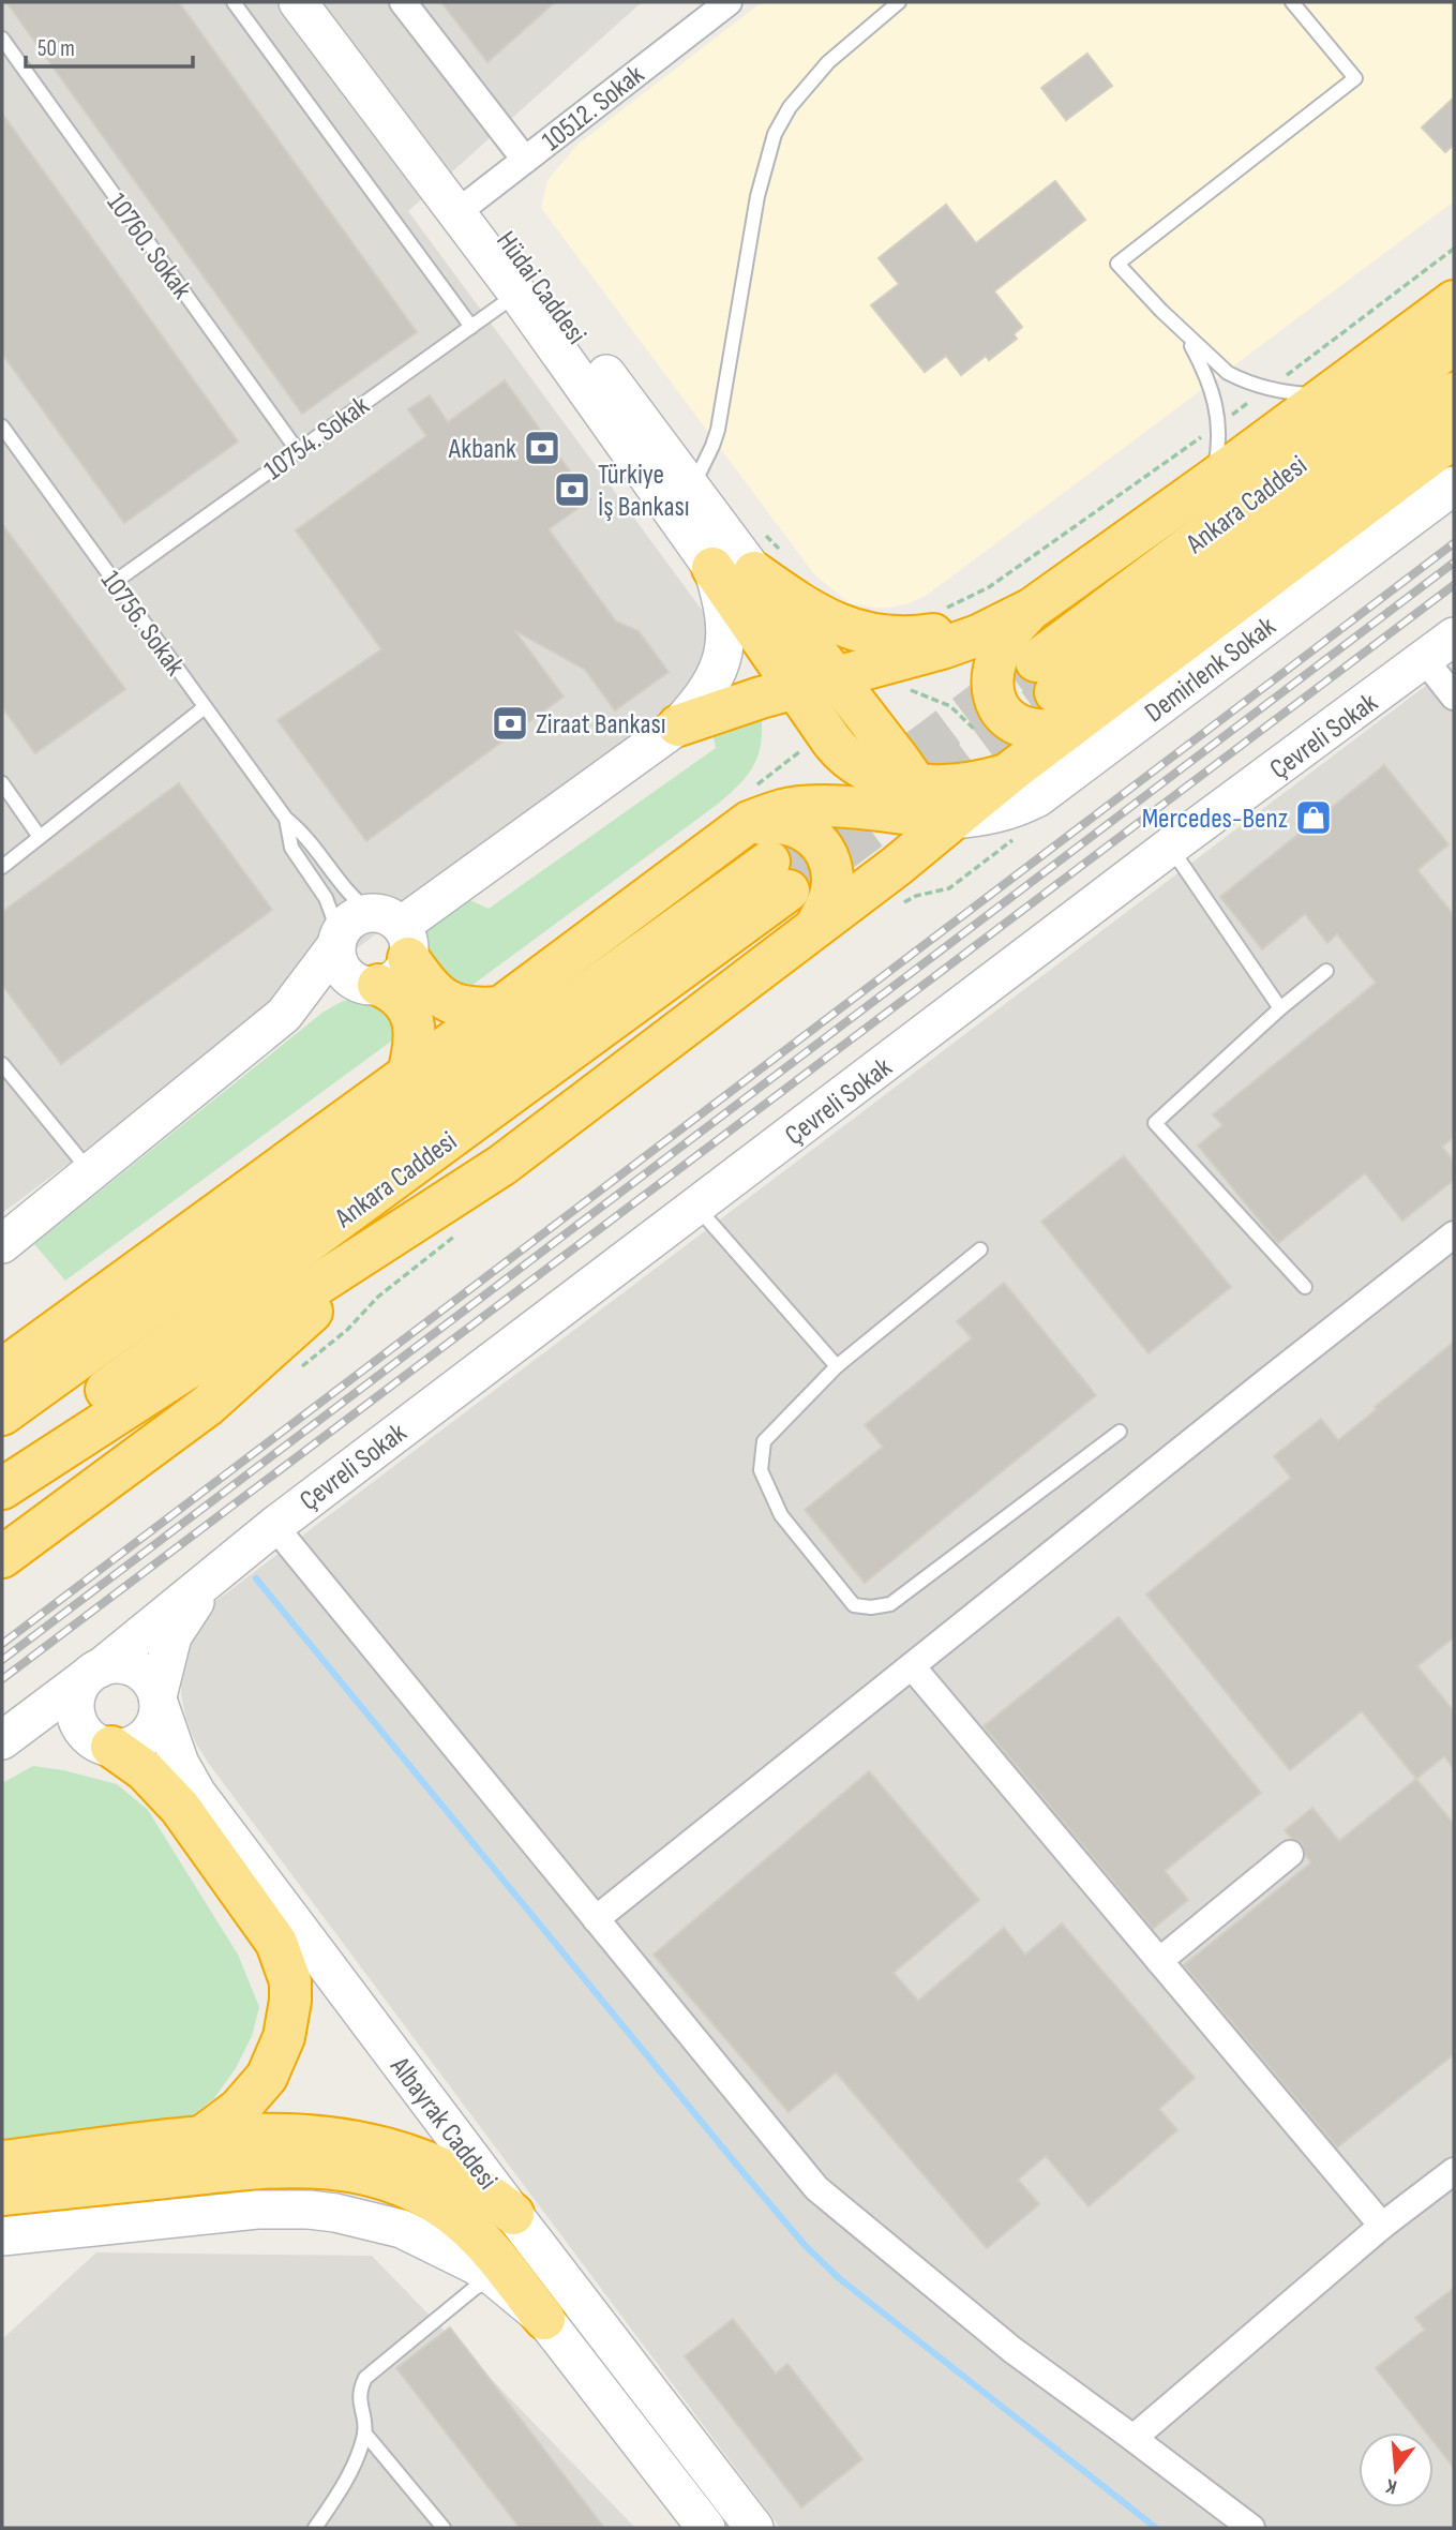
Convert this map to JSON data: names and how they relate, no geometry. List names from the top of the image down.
{
  "streets": {
    "highway": ["Ankara Caddesi"],
    "street": [
      "10512. Sokak",
      "Hüdai Caddesi",
      "Demirlenk Sokak",
      "Çevreli Sokak",
      "Albayrak Caddesi"
    ],
    "lane": ["10760. Sokak", "10754. Sokak", "10756. Sokak"]
  },
  "crossings": [
    ["10512. Sokak", "Hüdai Caddesi"],
    ["10760. Sokak", "10754. Sokak"],
    ["Hüdai Caddesi", "10754. Sokak"],
    ["10754. Sokak", "10756. Sokak"]
  ],
  "places": {
    "bank": ["Akbank", "Türkiye İş Bankası", "Ziraat Bankası"],
    "shop": ["Mercedes-Benz"]
  },
  "scale_bar": "50 m",
  "north": "bottom"
}
